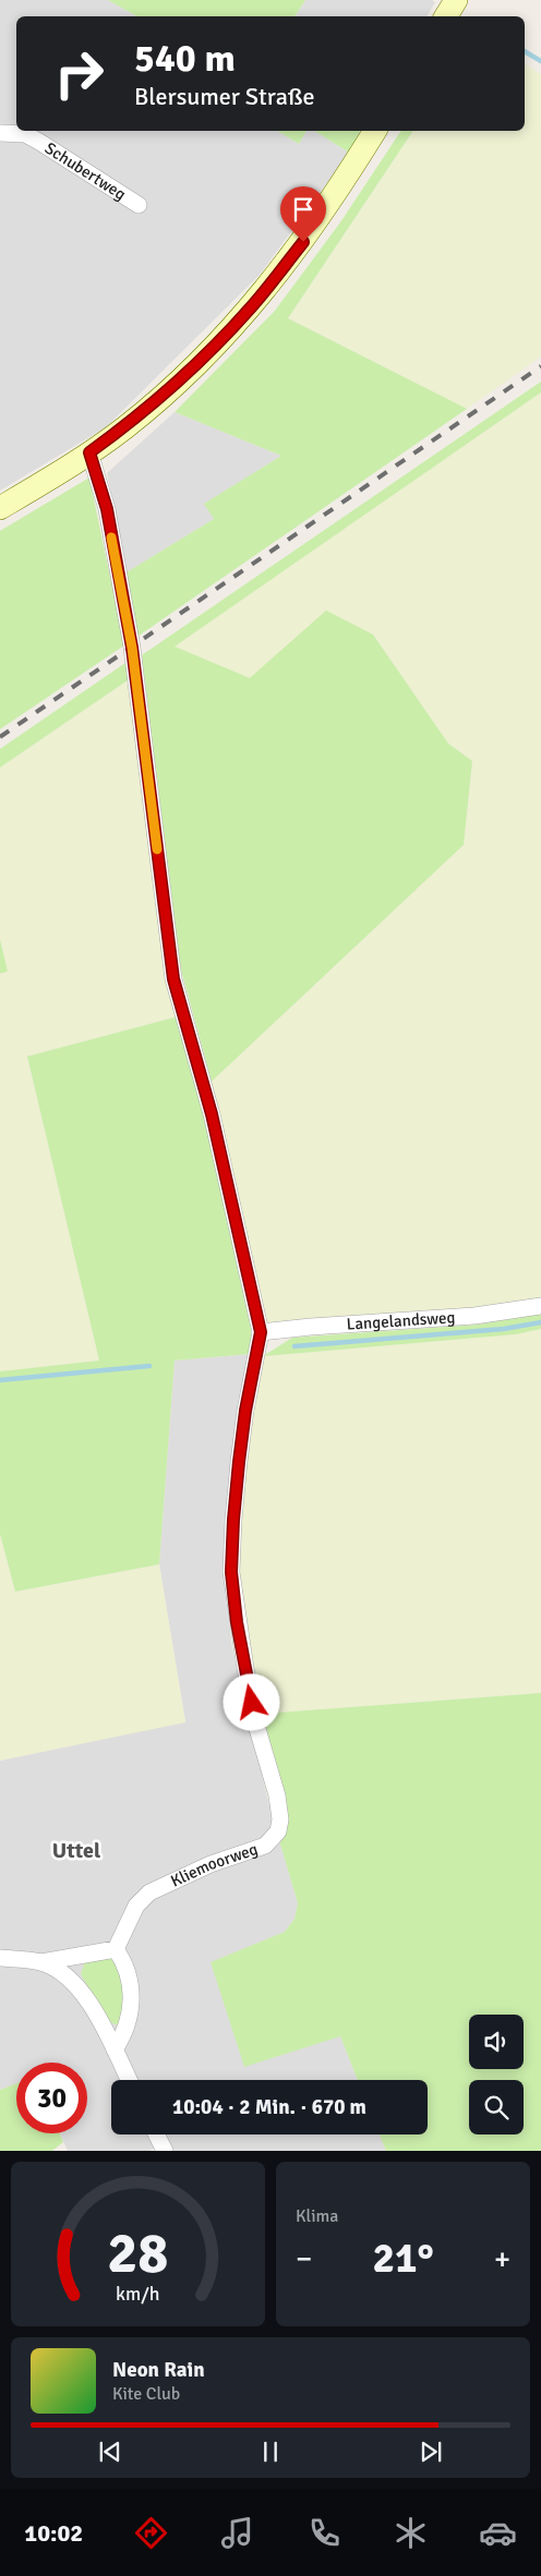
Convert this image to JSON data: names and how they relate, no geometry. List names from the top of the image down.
{
  "streets": {
    "street": ["Schubertweg", "Langelandsweg", "Kliemoorweg"]
  },
  "crossings": [
    ["Langelandsweg", "Kliemoorweg"]
  ],
  "districts": ["Uttel"],
  "page": {
    "turn": ["540 m", "Blersumer Straße"],
    "limit": "30",
    "trip": "10:04 · 2 Min. · 670 m",
    "tile": "Klima",
    "heat": ["−", "21°", "+"],
    "song": ["Neon Rain", "Kite Club"],
    "tabs": "10:02",
    "gauge": ["28", "km/h"]
  }
}
